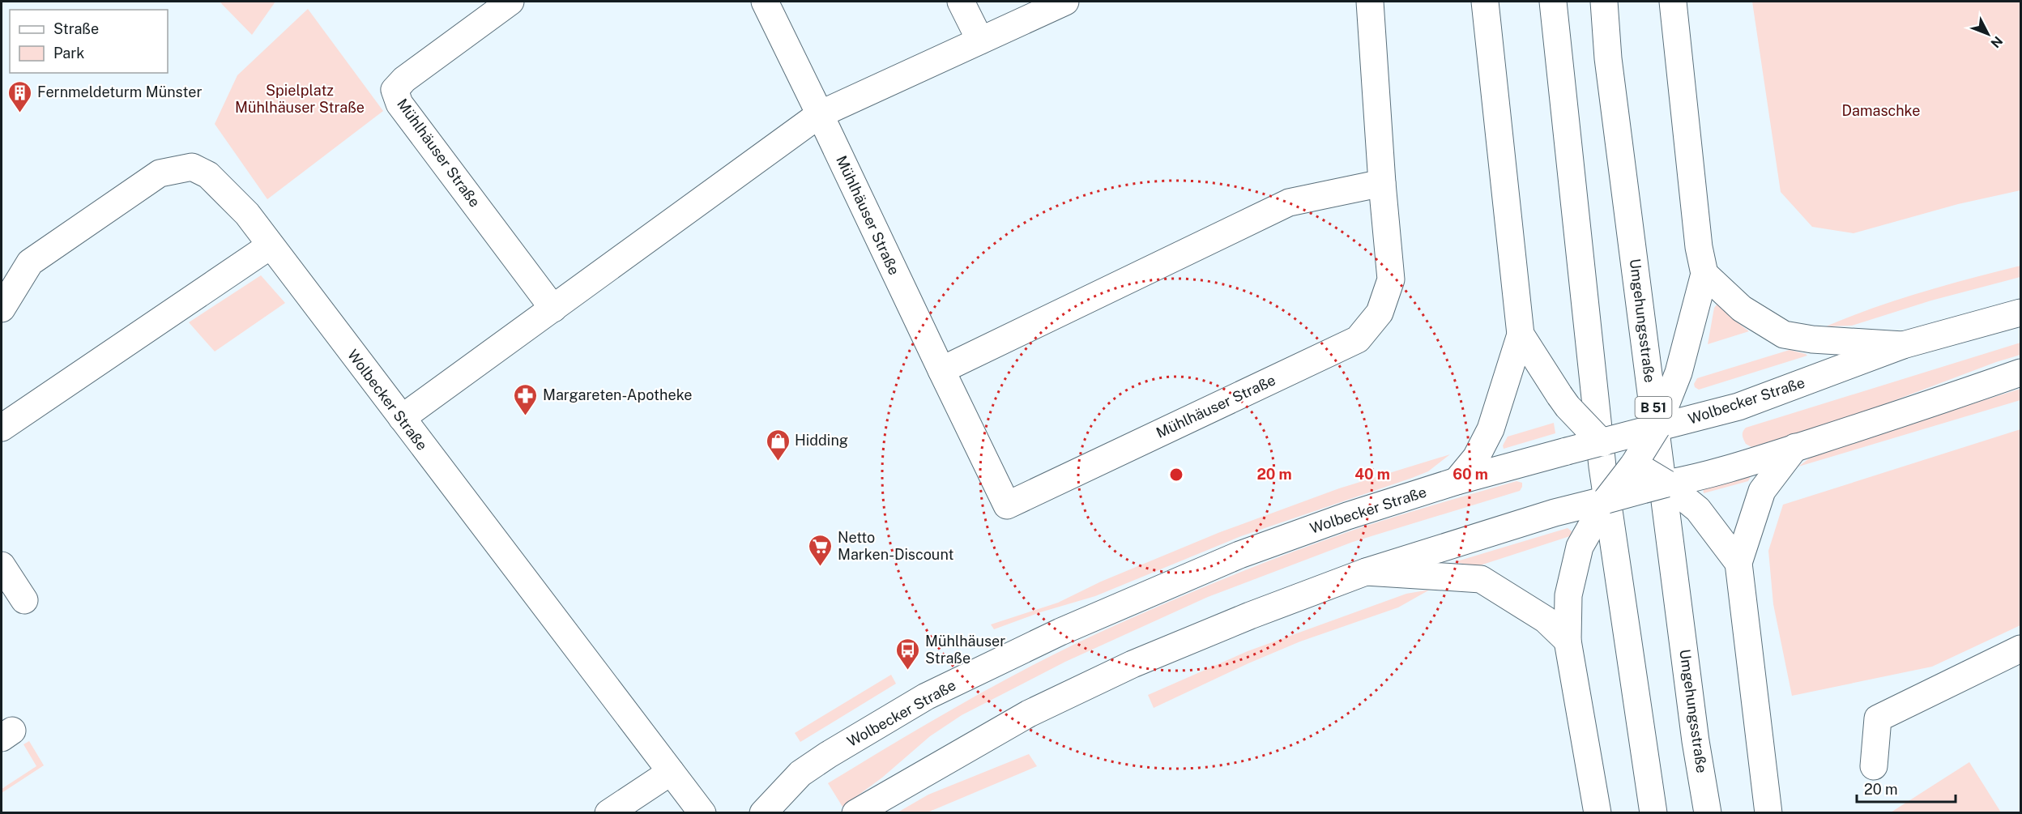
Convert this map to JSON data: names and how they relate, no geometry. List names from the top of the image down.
{
  "streets": {
    "main road": [
      "Mühlhäuser Straße",
      "Umgehungsstraße",
      "Wolbecker Straße",
      "B 51"
    ]
  },
  "parks": ["Spielplatz Mühlhäuser Straße", "Damaschke"],
  "places": {
    "building": ["Fernmeldeturm Münster"],
    "pharmacy": ["Margareten-Apotheke"],
    "shop": ["Hidding"],
    "supermarket": ["Netto Marken-Discount"],
    "bus stop": ["Mühlhäuser Straße"]
  },
  "legend": ["Straße", "Park"],
  "scale_bar": "20 m",
  "north": "bottom right",
  "rings": ["20 m", "40 m", "60 m"]
}
